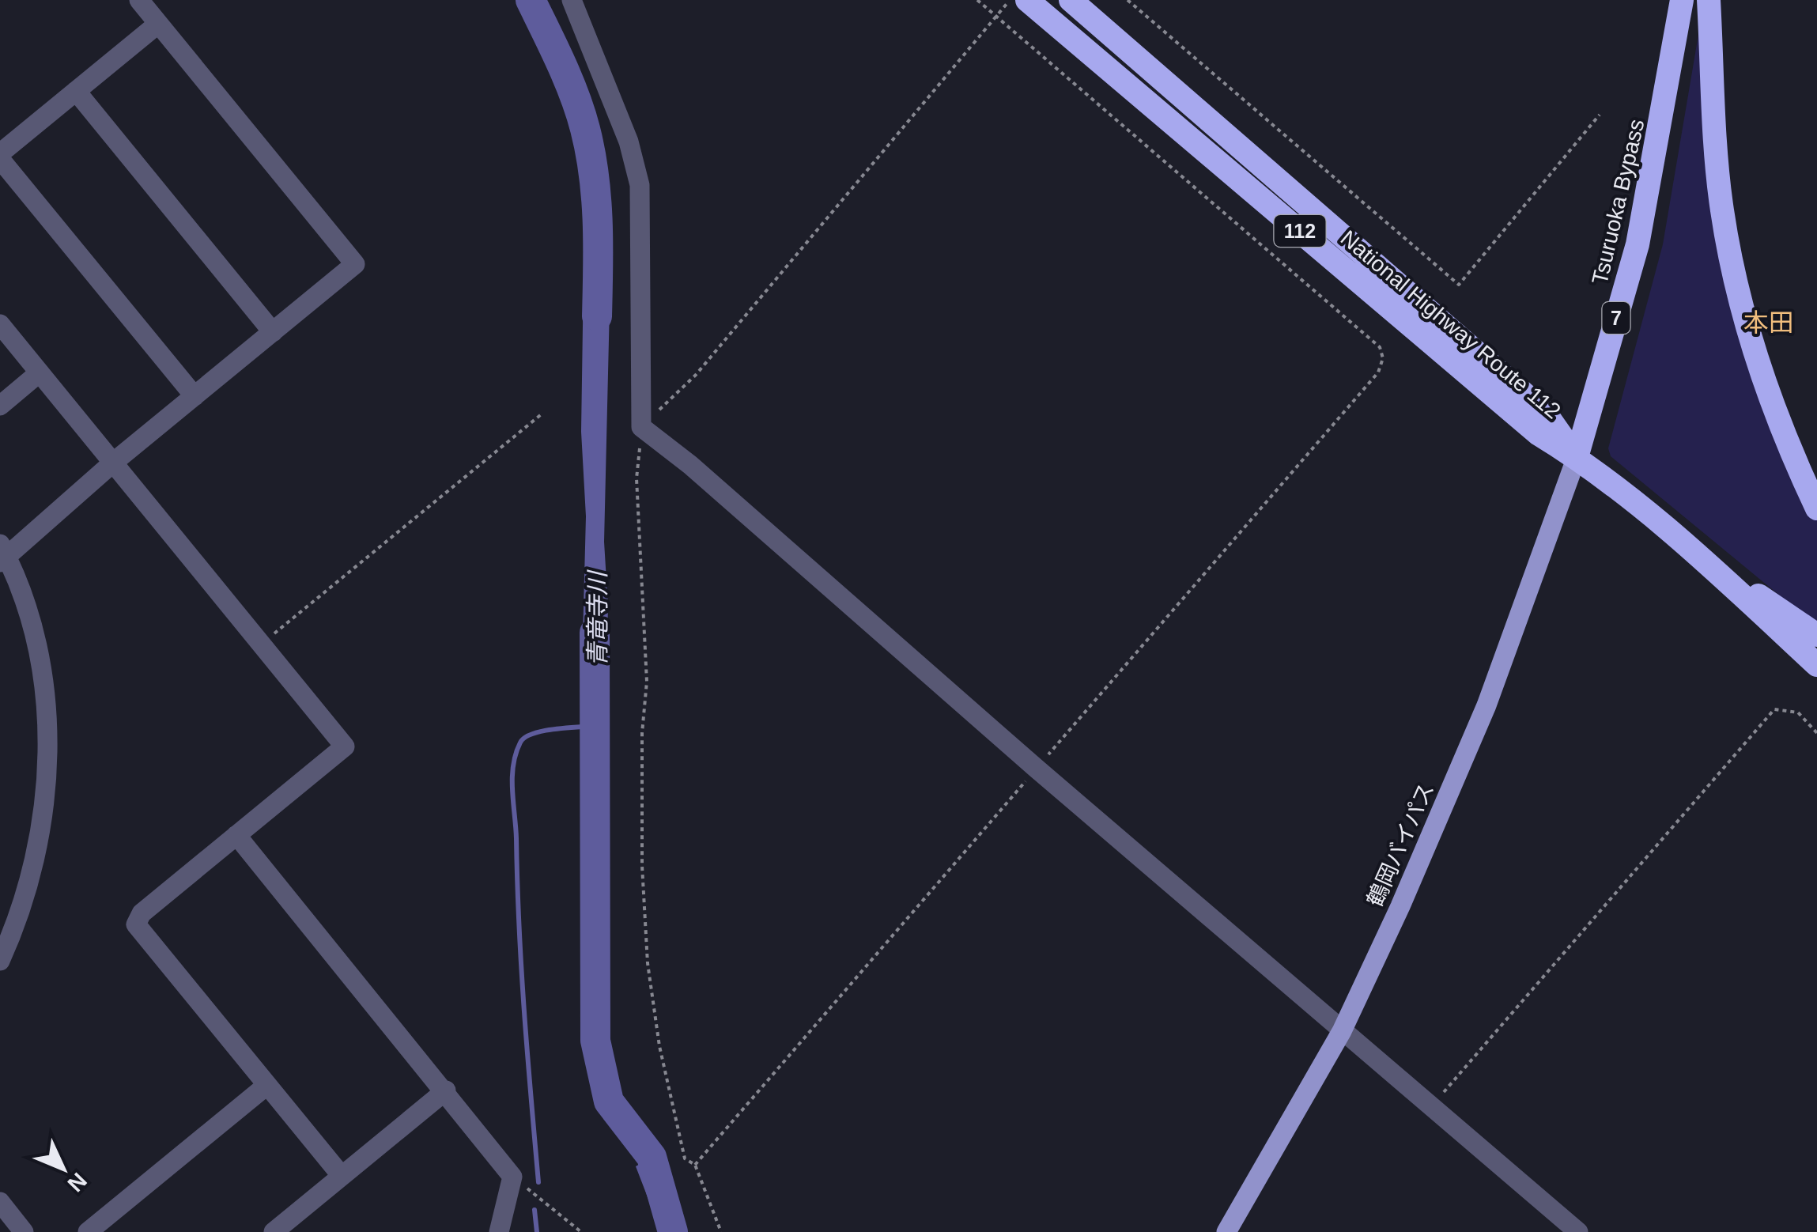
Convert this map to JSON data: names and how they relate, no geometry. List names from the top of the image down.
{
  "streets": {
    "highway": [
      "Tsuruoka Bypass",
      "112",
      "7",
      "National Highway Route 112"
    ],
    "main road": ["鶴岡バイパス"]
  },
  "crossings": [
    ["Tsuruoka Bypass", "National Highway Route 112"],
    ["Tsuruoka Bypass", "鶴岡バイパス"],
    ["National Highway Route 112", "鶴岡バイパス"]
  ],
  "districts": ["本田"],
  "water": ["青竜寺川"],
  "north": "bottom right"
}
